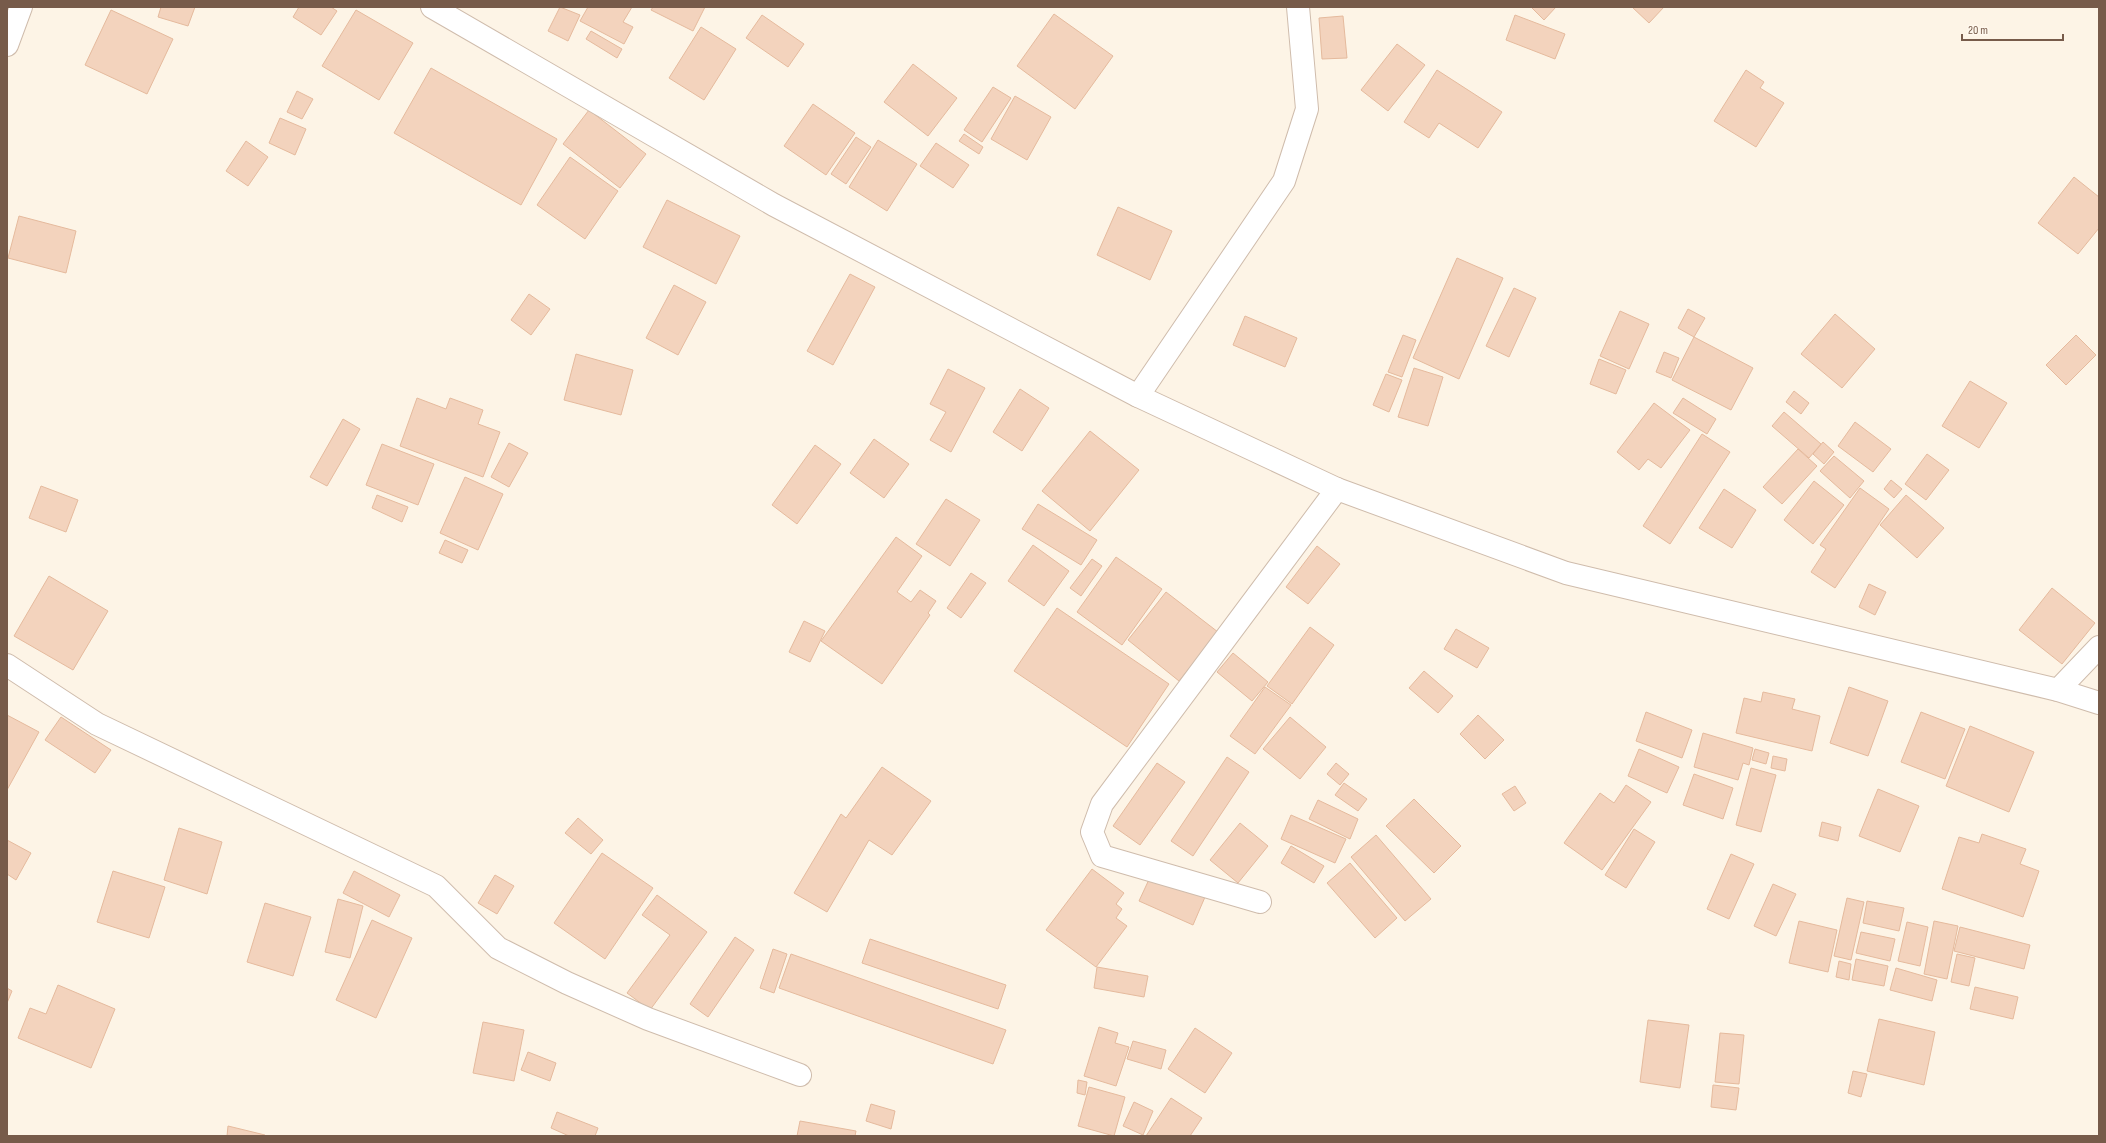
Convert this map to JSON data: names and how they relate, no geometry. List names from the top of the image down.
{
  "scale_bar": "20 m"
}
